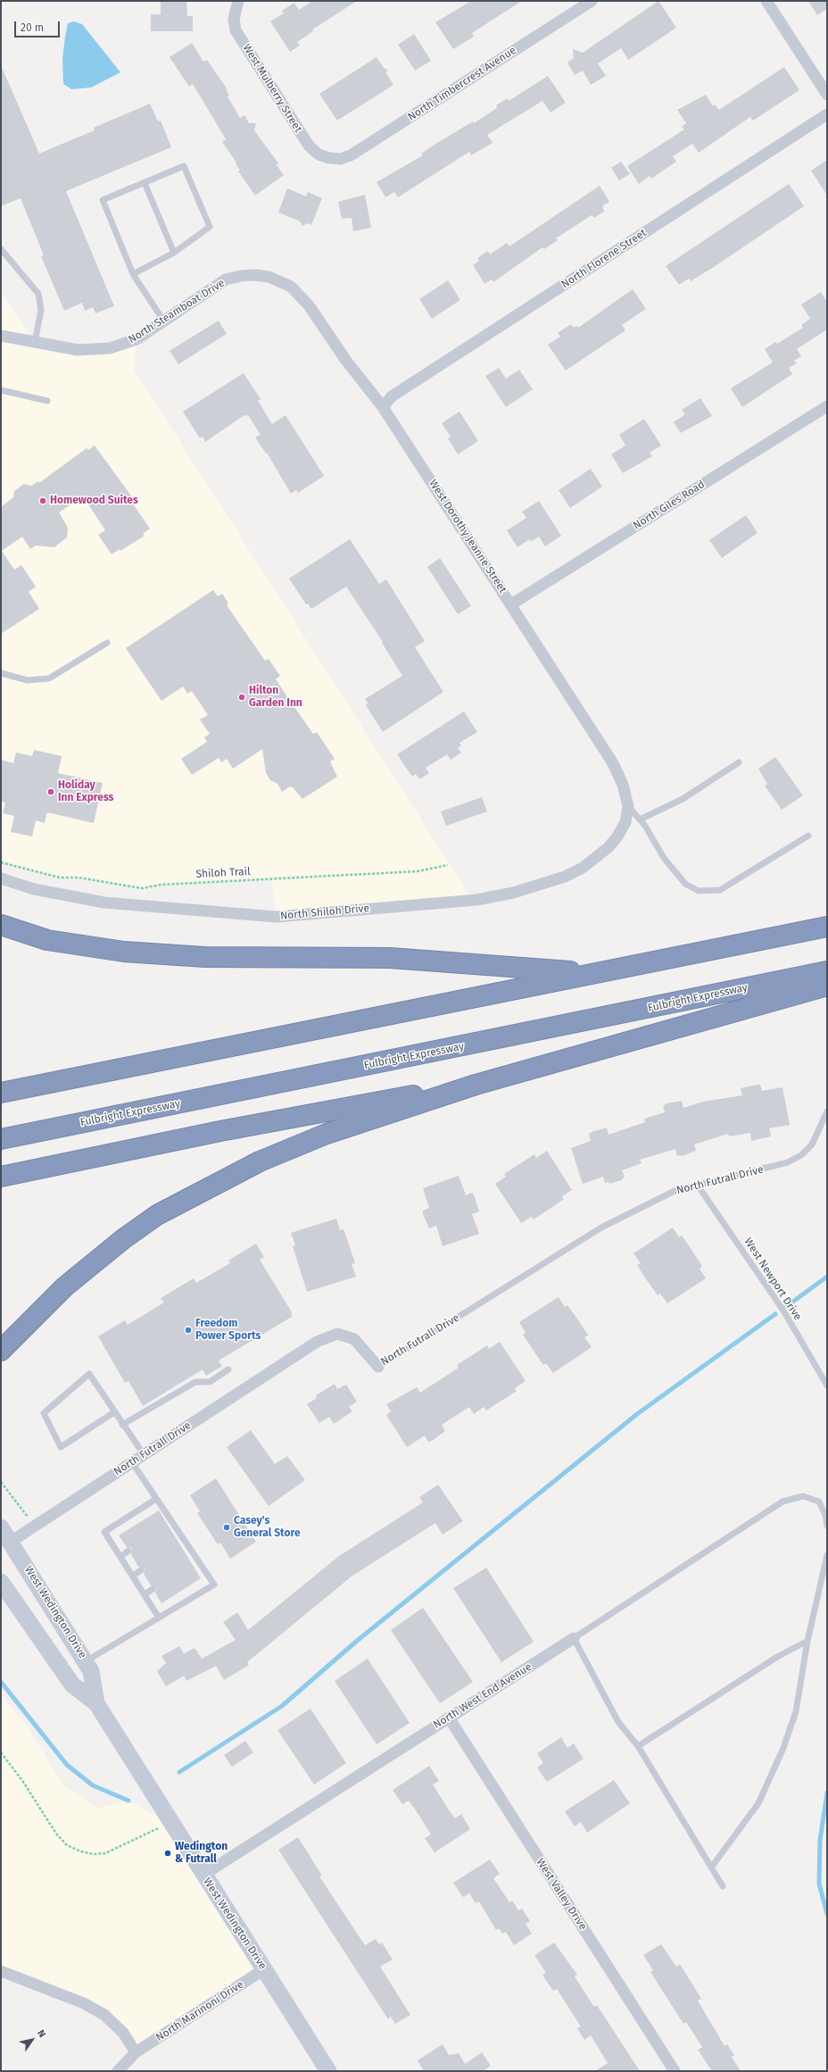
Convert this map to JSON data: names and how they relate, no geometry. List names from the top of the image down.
{
  "streets": {
    "highway": ["Fulbright Expressway"],
    "main road": ["West Wedington Drive"],
    "street": [
      "North Timbercrest Avenue",
      "West Mulberry Street",
      "North Florene Street",
      "North Steamboat Drive",
      "North Giles Road",
      "West Dorothy Jeanne Street",
      "North Shiloh Drive",
      "North Futrall Drive",
      "North West End Avenue",
      "West Valley Drive",
      "North Marinoni Drive"
    ],
    "lane": ["West Newport Drive"],
    "path": ["Shiloh Trail"]
  },
  "crossings": [
    ["North Timbercrest Avenue", "West Mulberry Street"],
    ["North Florene Street", "West Dorothy Jeanne Street"],
    ["North Steamboat Drive", "West Dorothy Jeanne Street"],
    ["North Giles Road", "West Dorothy Jeanne Street"],
    ["West Dorothy Jeanne Street", "North Shiloh Drive"],
    ["North Futrall Drive", "West Newport Drive"],
    ["North Futrall Drive", "West Wedington Drive"],
    ["West Wedington Drive", "North West End Avenue"],
    ["West Wedington Drive", "North Marinoni Drive"],
    ["North West End Avenue", "West Valley Drive"]
  ],
  "places": [
    "Homewood Suites",
    "Hilton Garden Inn",
    "Holiday Inn Express",
    "Freedom Power Sports",
    "Casey's General Store",
    "Wedington & Futrall"
  ],
  "scale_bar": "20 m",
  "north": "top right"
}
